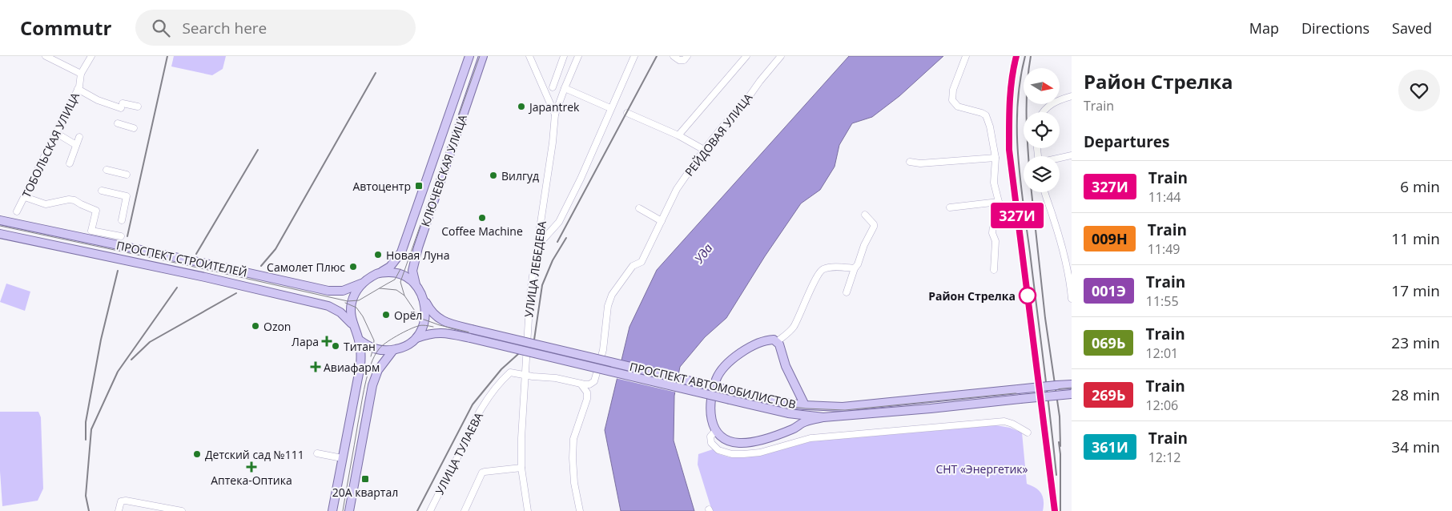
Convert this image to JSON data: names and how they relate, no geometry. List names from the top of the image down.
{
  "streets": {
    "main road": ["КЛЮЧЕВСКАЯ УЛИЦА", "ПРОСПЕКТ СТРОИТЕЛЕЙ", "ПРОСПЕКТ АВТОМОБИЛИСТОВ"],
    "street": [
      "РЕЙДОВАЯ УЛИЦА",
      "ТОБОЛЬСКАЯ УЛИЦА",
      "УЛИЦА ЛЕБЕДЕВА",
      "УЛИЦА ТУЛАЕВА"
    ]
  },
  "crossings": [
    ["РЕЙДОВАЯ УЛИЦА", "УЛИЦА ТУЛАЕВА"],
    ["КЛЮЧЕВСКАЯ УЛИЦА", "ПРОСПЕКТ СТРОИТЕЛЕЙ"],
    ["КЛЮЧЕВСКАЯ УЛИЦА", "ПРОСПЕКТ АВТОМОБИЛИСТОВ"],
    ["ПРОСПЕКТ СТРОИТЕЛЕЙ", "ПРОСПЕКТ АВТОМОБИЛИСТОВ"],
    ["УЛИЦА ЛЕБЕДЕВА", "УЛИЦА ТУЛАЕВА"]
  ],
  "water": ["Уда"],
  "parks": ["СНТ «Энергетик»"],
  "places": {
    "other": [
      "Japantrek",
      "Вилгуд",
      "Coffee Machine",
      "Новая Луна",
      "Самолет Плюс",
      "Район Стрелка",
      "Орёл",
      "Ozon",
      "Титан",
      "Детский сад №111"
    ],
    "transit": ["Автоцентр", "20А квартал"],
    "health": ["Лара", "Авиафарм", "Аптека-Оптика"]
  },
  "north": "right",
  "page": {
    "header": "Commutr",
    "search": "Search here",
    "nav": ["Map", "Directions", "Saved"],
    "on_map": "327И",
    "heading": [
      ["Район Стрелка", "Train"],
      "Departures"
    ],
    "list": [
      {
        "mark": "327И",
        "name": "Train",
        "note": "11:44",
        "value": "6 min"
      },
      {
        "mark": "009Н",
        "name": "Train",
        "note": "11:49",
        "value": "11 min"
      },
      {
        "mark": "001Э",
        "name": "Train",
        "note": "11:55",
        "value": "17 min"
      },
      {
        "mark": "069Ь",
        "name": "Train",
        "note": "12:01",
        "value": "23 min"
      },
      {
        "mark": "269Ь",
        "name": "Train",
        "note": "12:06",
        "value": "28 min"
      },
      {
        "mark": "361И",
        "name": "Train",
        "note": "12:12",
        "value": "34 min"
      }
    ]
  }
}
